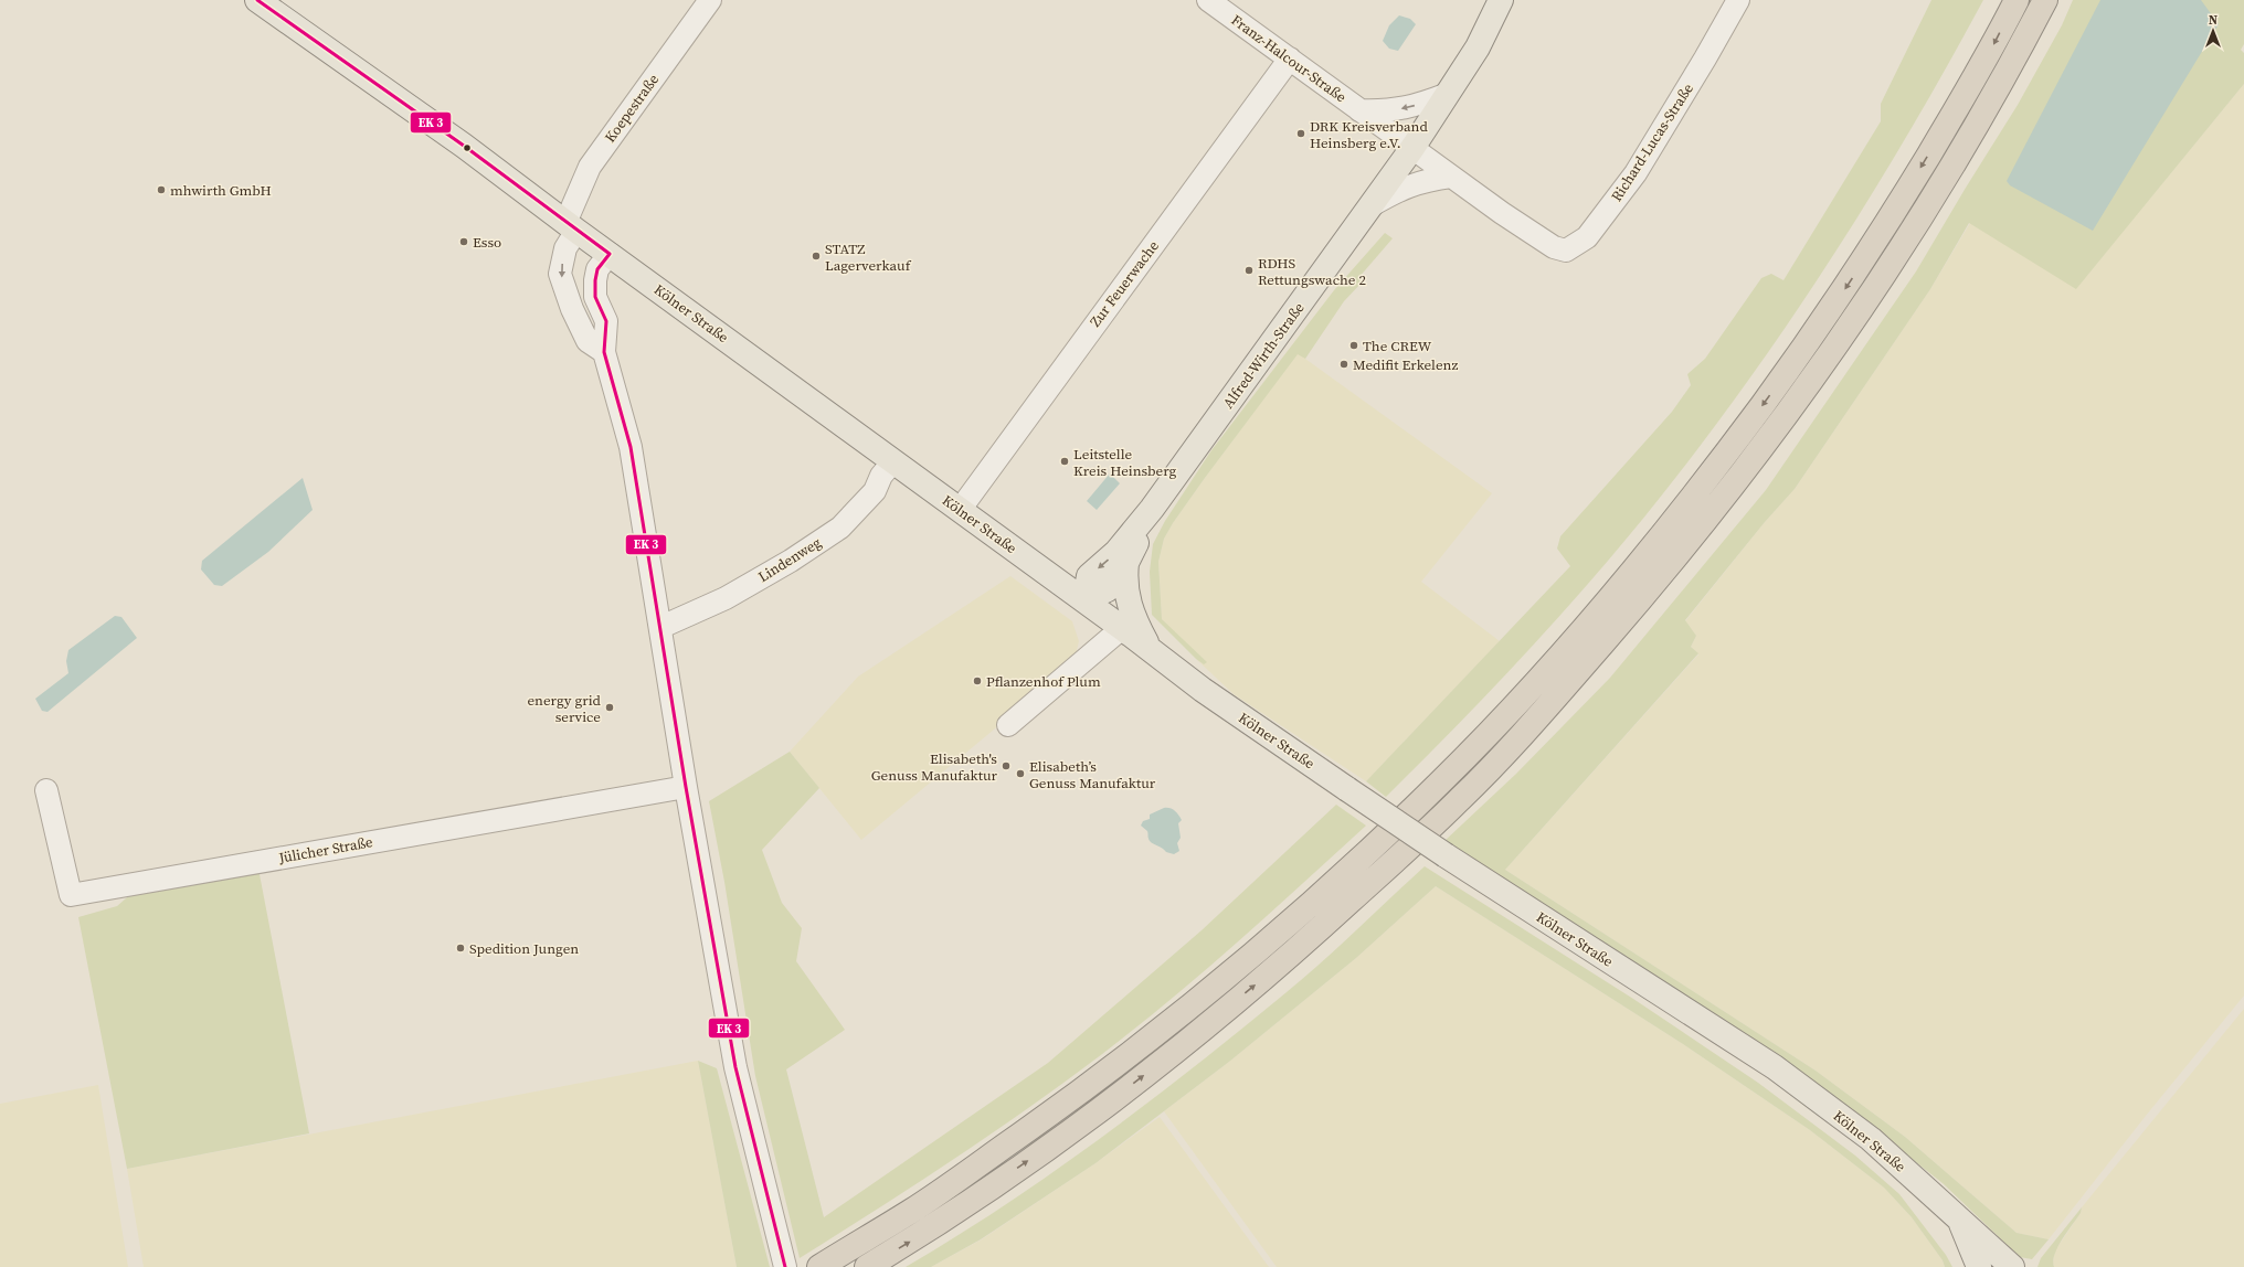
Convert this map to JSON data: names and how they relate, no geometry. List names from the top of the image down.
{
  "streets": {
    "main road": ["Kölner Straße", "Alfred-Wirth-Straße"],
    "street": [
      "Franz-Halcour-Straße",
      "Koepestraße",
      "Richard-Lucas-Straße",
      "Zur Feuerwache",
      "Lindenweg",
      "Jülicher Straße"
    ]
  },
  "crossings": [
    ["Franz-Halcour-Straße", "Richard-Lucas-Straße"],
    ["Franz-Halcour-Straße", "Zur Feuerwache"],
    ["Franz-Halcour-Straße", "Alfred-Wirth-Straße"],
    ["Koepestraße", "Kölner Straße"],
    ["Richard-Lucas-Straße", "Alfred-Wirth-Straße"],
    ["Zur Feuerwache", "Kölner Straße"],
    ["Kölner Straße", "Alfred-Wirth-Straße"],
    ["Kölner Straße", "Lindenweg"]
  ],
  "places": [
    "DRK Kreisverband Heinsberg e.V.",
    "mhwirth GmbH",
    "Esso",
    "STATZ Lagerverkauf",
    "RDHS Rettungswache 2",
    "The CREW",
    "Medifit Erkelenz",
    "Leitstelle Kreis Heinsberg",
    "Pflanzenhof Plum",
    "energy grid service",
    "Elisabeth's Genuss Manufaktur",
    "Elisabeth’s Genuss Manufaktur",
    "Spedition Jungen"
  ],
  "north": "top"
}
